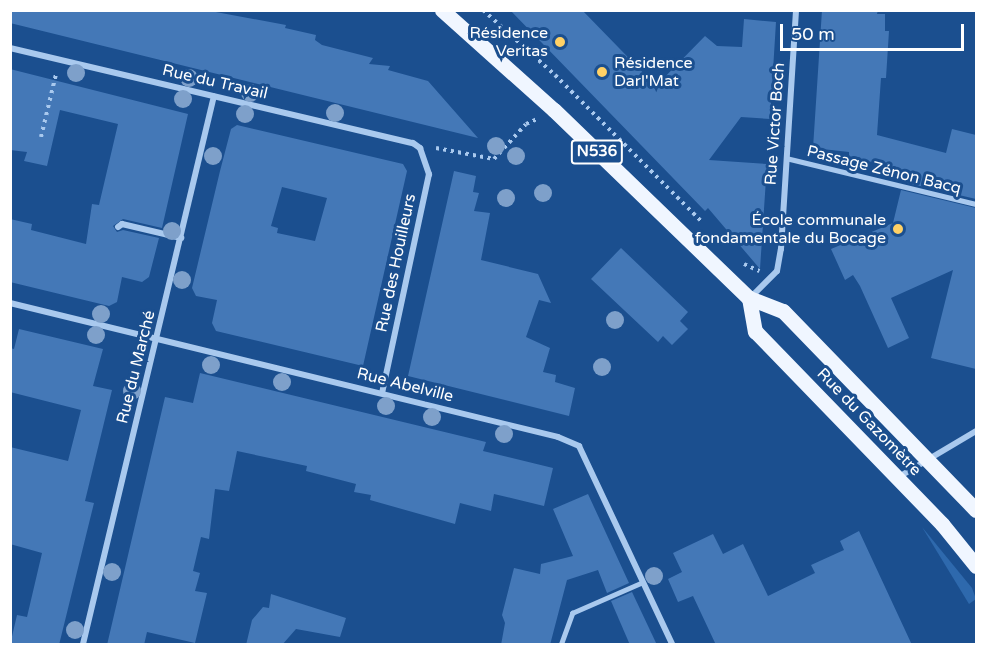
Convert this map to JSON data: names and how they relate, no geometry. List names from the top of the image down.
{
  "streets": {
    "main road": ["N536", "Rue du Gazomètre"],
    "street": [
      "Rue du Travail",
      "Rue Victor Boch",
      "Rue des Houilleurs",
      "Rue du Marché",
      "Rue Abelville"
    ],
    "lane": ["Passage Zénon Bacq"]
  },
  "crossings": [
    ["Rue du Travail", "Rue des Houilleurs"],
    ["Rue du Travail", "Rue du Marché"],
    ["Rue Victor Boch", "Passage Zénon Bacq"],
    ["Rue Victor Boch", "Rue du Gazomètre"],
    ["Rue des Houilleurs", "Rue Abelville"],
    ["Rue du Marché", "Rue Abelville"]
  ],
  "places": ["Résidence Veritas", "Résidence Darl'Mat", "École communale fondamentale du Bocage"],
  "scale_bar": "50 m"
}
